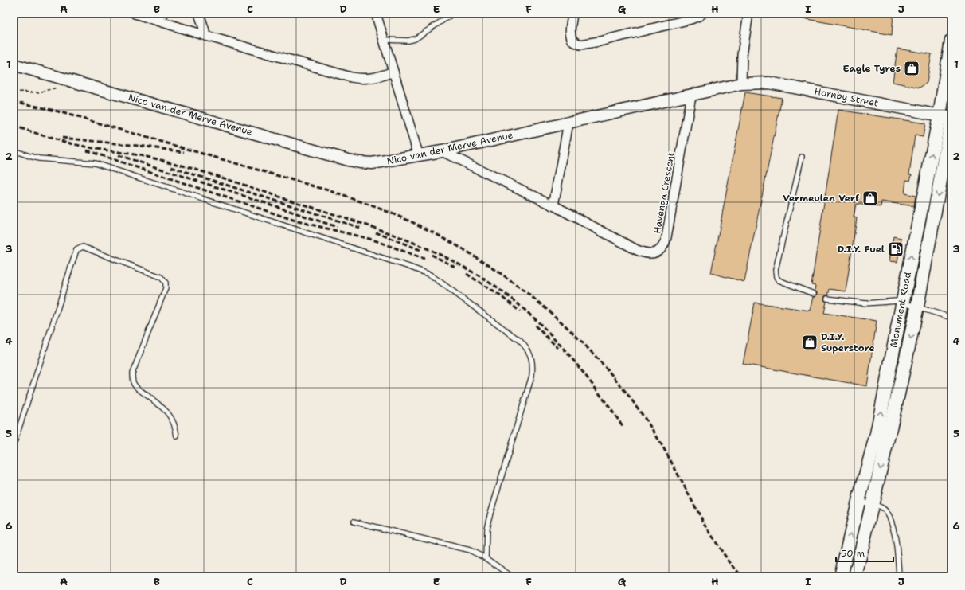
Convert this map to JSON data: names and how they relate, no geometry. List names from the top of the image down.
{
  "streets": {
    "main road": ["Monument Road"],
    "street": ["Hornby Street", "Nico van der Merve Avenue", "Havenga Crescent"]
  },
  "crossings": [
    ["Hornby Street", "Nico van der Merve Avenue"],
    ["Hornby Street", "Monument Road"],
    ["Nico van der Merve Avenue", "Havenga Crescent"]
  ],
  "places": {
    "shop": ["Eagle Tyres", "Vermeulen Verf", "D.I.Y. Superstore"],
    "fuel station": ["D.I.Y. Fuel"]
  },
  "scale_bar": "50 m",
  "grid": {
    "columns": [
      "A",
      "B",
      "C",
      "D",
      "E",
      "F",
      "G",
      "H",
      "I",
      "J"
    ],
    "rows": [
      "1",
      "2",
      "3",
      "4",
      "5",
      "6"
    ]
  }
}
